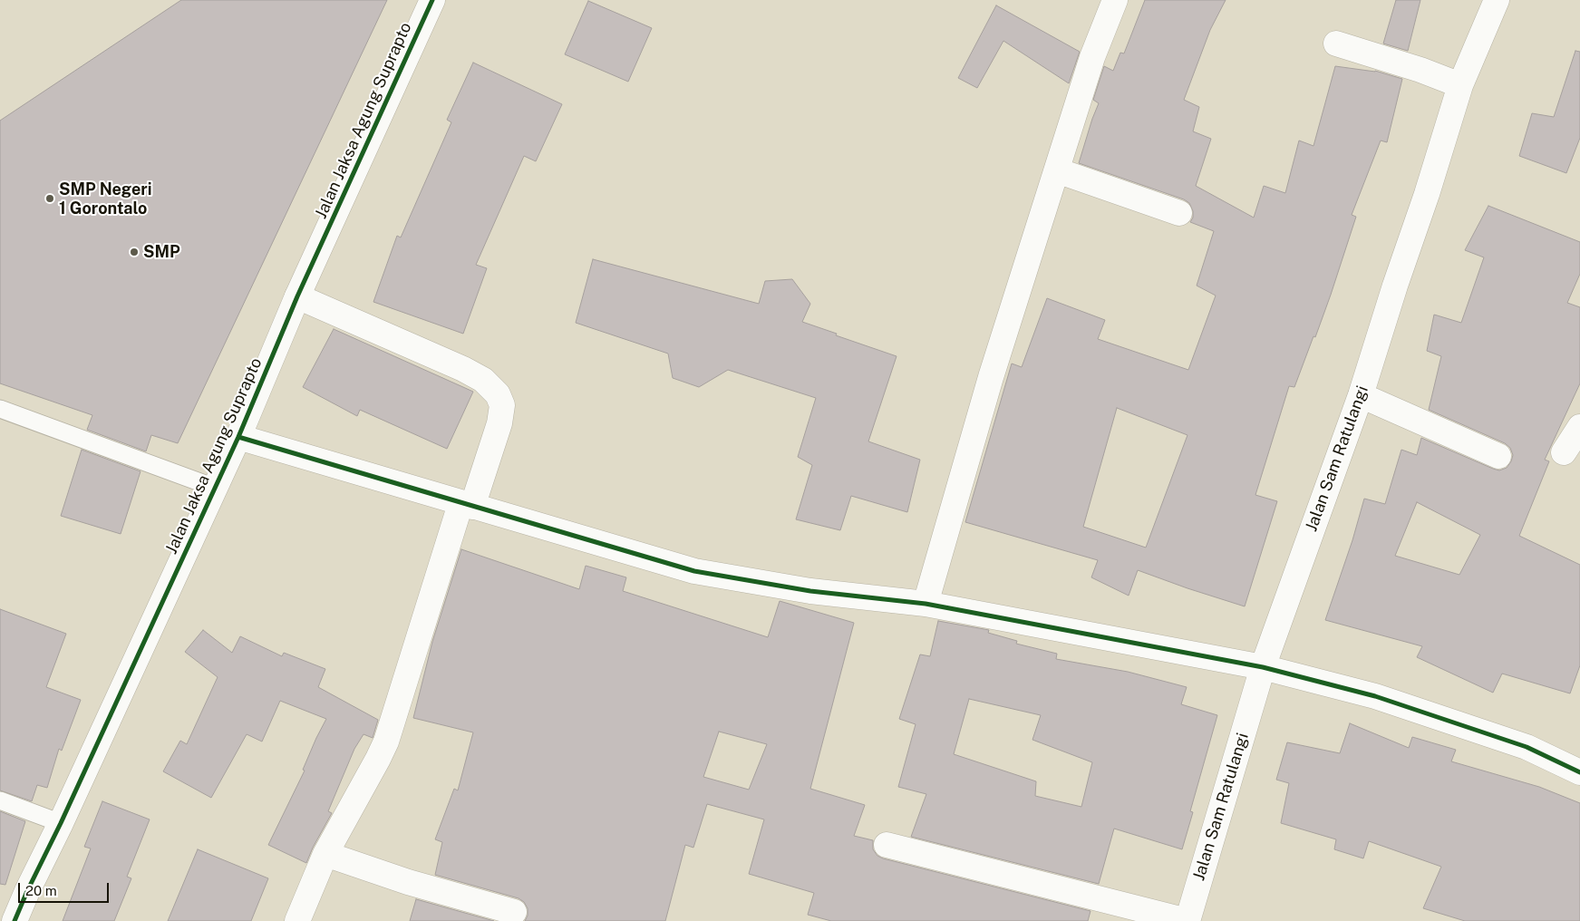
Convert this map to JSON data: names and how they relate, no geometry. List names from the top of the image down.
{
  "streets": {
    "street": ["Jalan Jaksa Agung Suprapto", "Jalan Sam Ratulangi"]
  },
  "places": ["SMP Negeri 1 Gorontalo", "SMP"],
  "scale_bar": "20 m"
}
